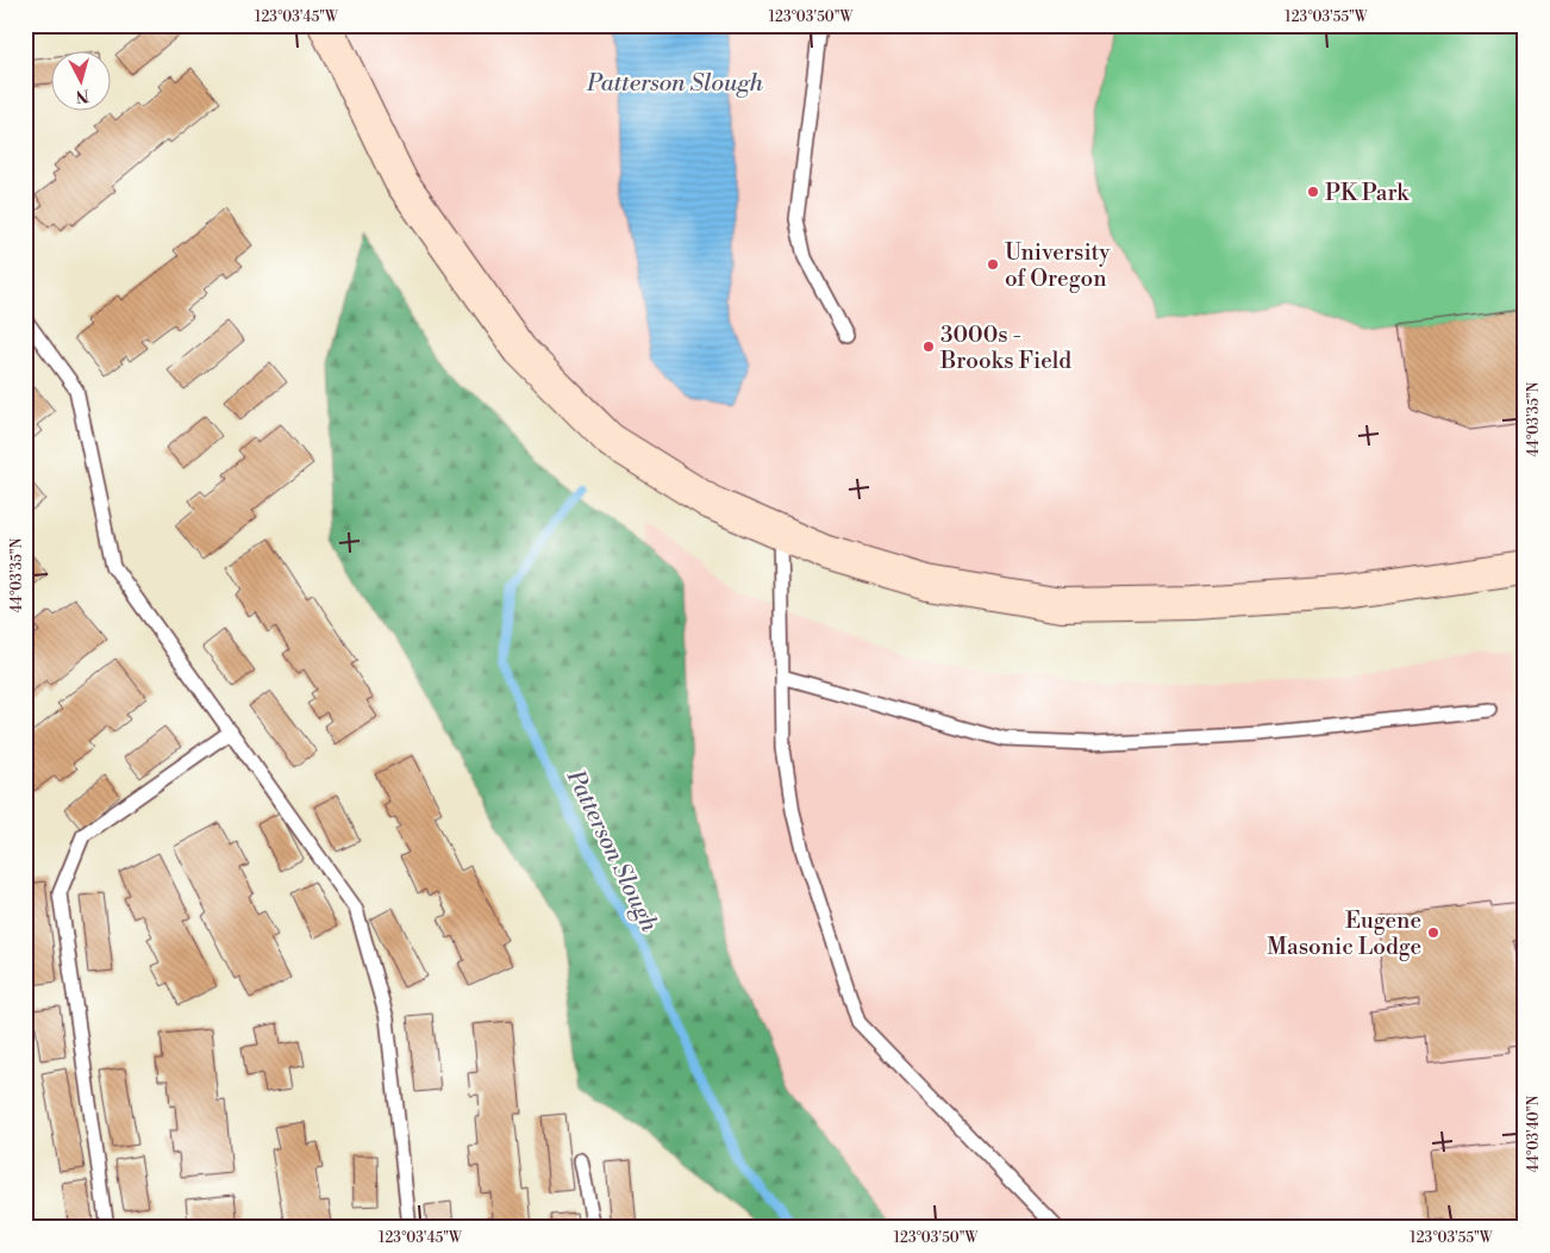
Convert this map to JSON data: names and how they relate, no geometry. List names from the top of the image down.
{
  "water": ["Patterson Slough"],
  "places": [
    "PK Park",
    "University of Oregon",
    "3000s - Brooks Field",
    "Eugene Masonic Lodge"
  ],
  "north": "bottom",
  "coordinates": [
    "123°03'45\"W",
    "123°03'50\"W",
    "123°03'55\"W",
    "44°03'35\"N",
    "44°03'40\"N"
  ]
}
